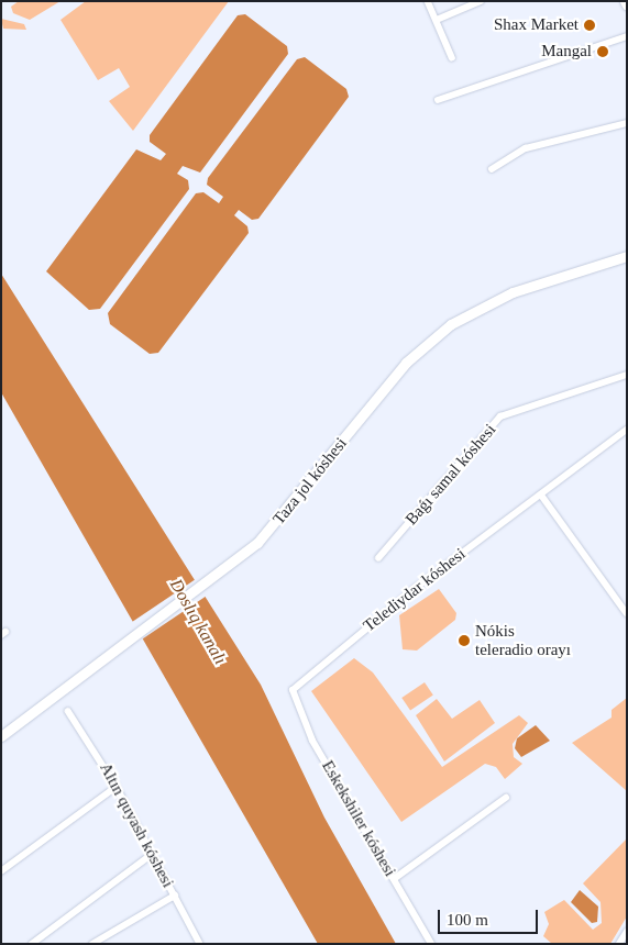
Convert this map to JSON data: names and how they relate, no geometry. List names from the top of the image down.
{
  "streets": {
    "main road": ["Taza jol kóshesi"],
    "street": [
      "Baǵı samal kóshesi",
      "Telediydar kóshesi",
      "Eskekshiler kóshesi",
      "Altın quyash kóshesi"
    ]
  },
  "crossings": [
    ["Telediydar kóshesi", "Eskekshiler kóshesi"]
  ],
  "water": ["Doslıq kanalı"],
  "places": ["Shax Market", "Mangal", "Nókis teleradio orayı"],
  "scale_bar": "100 m"
}
